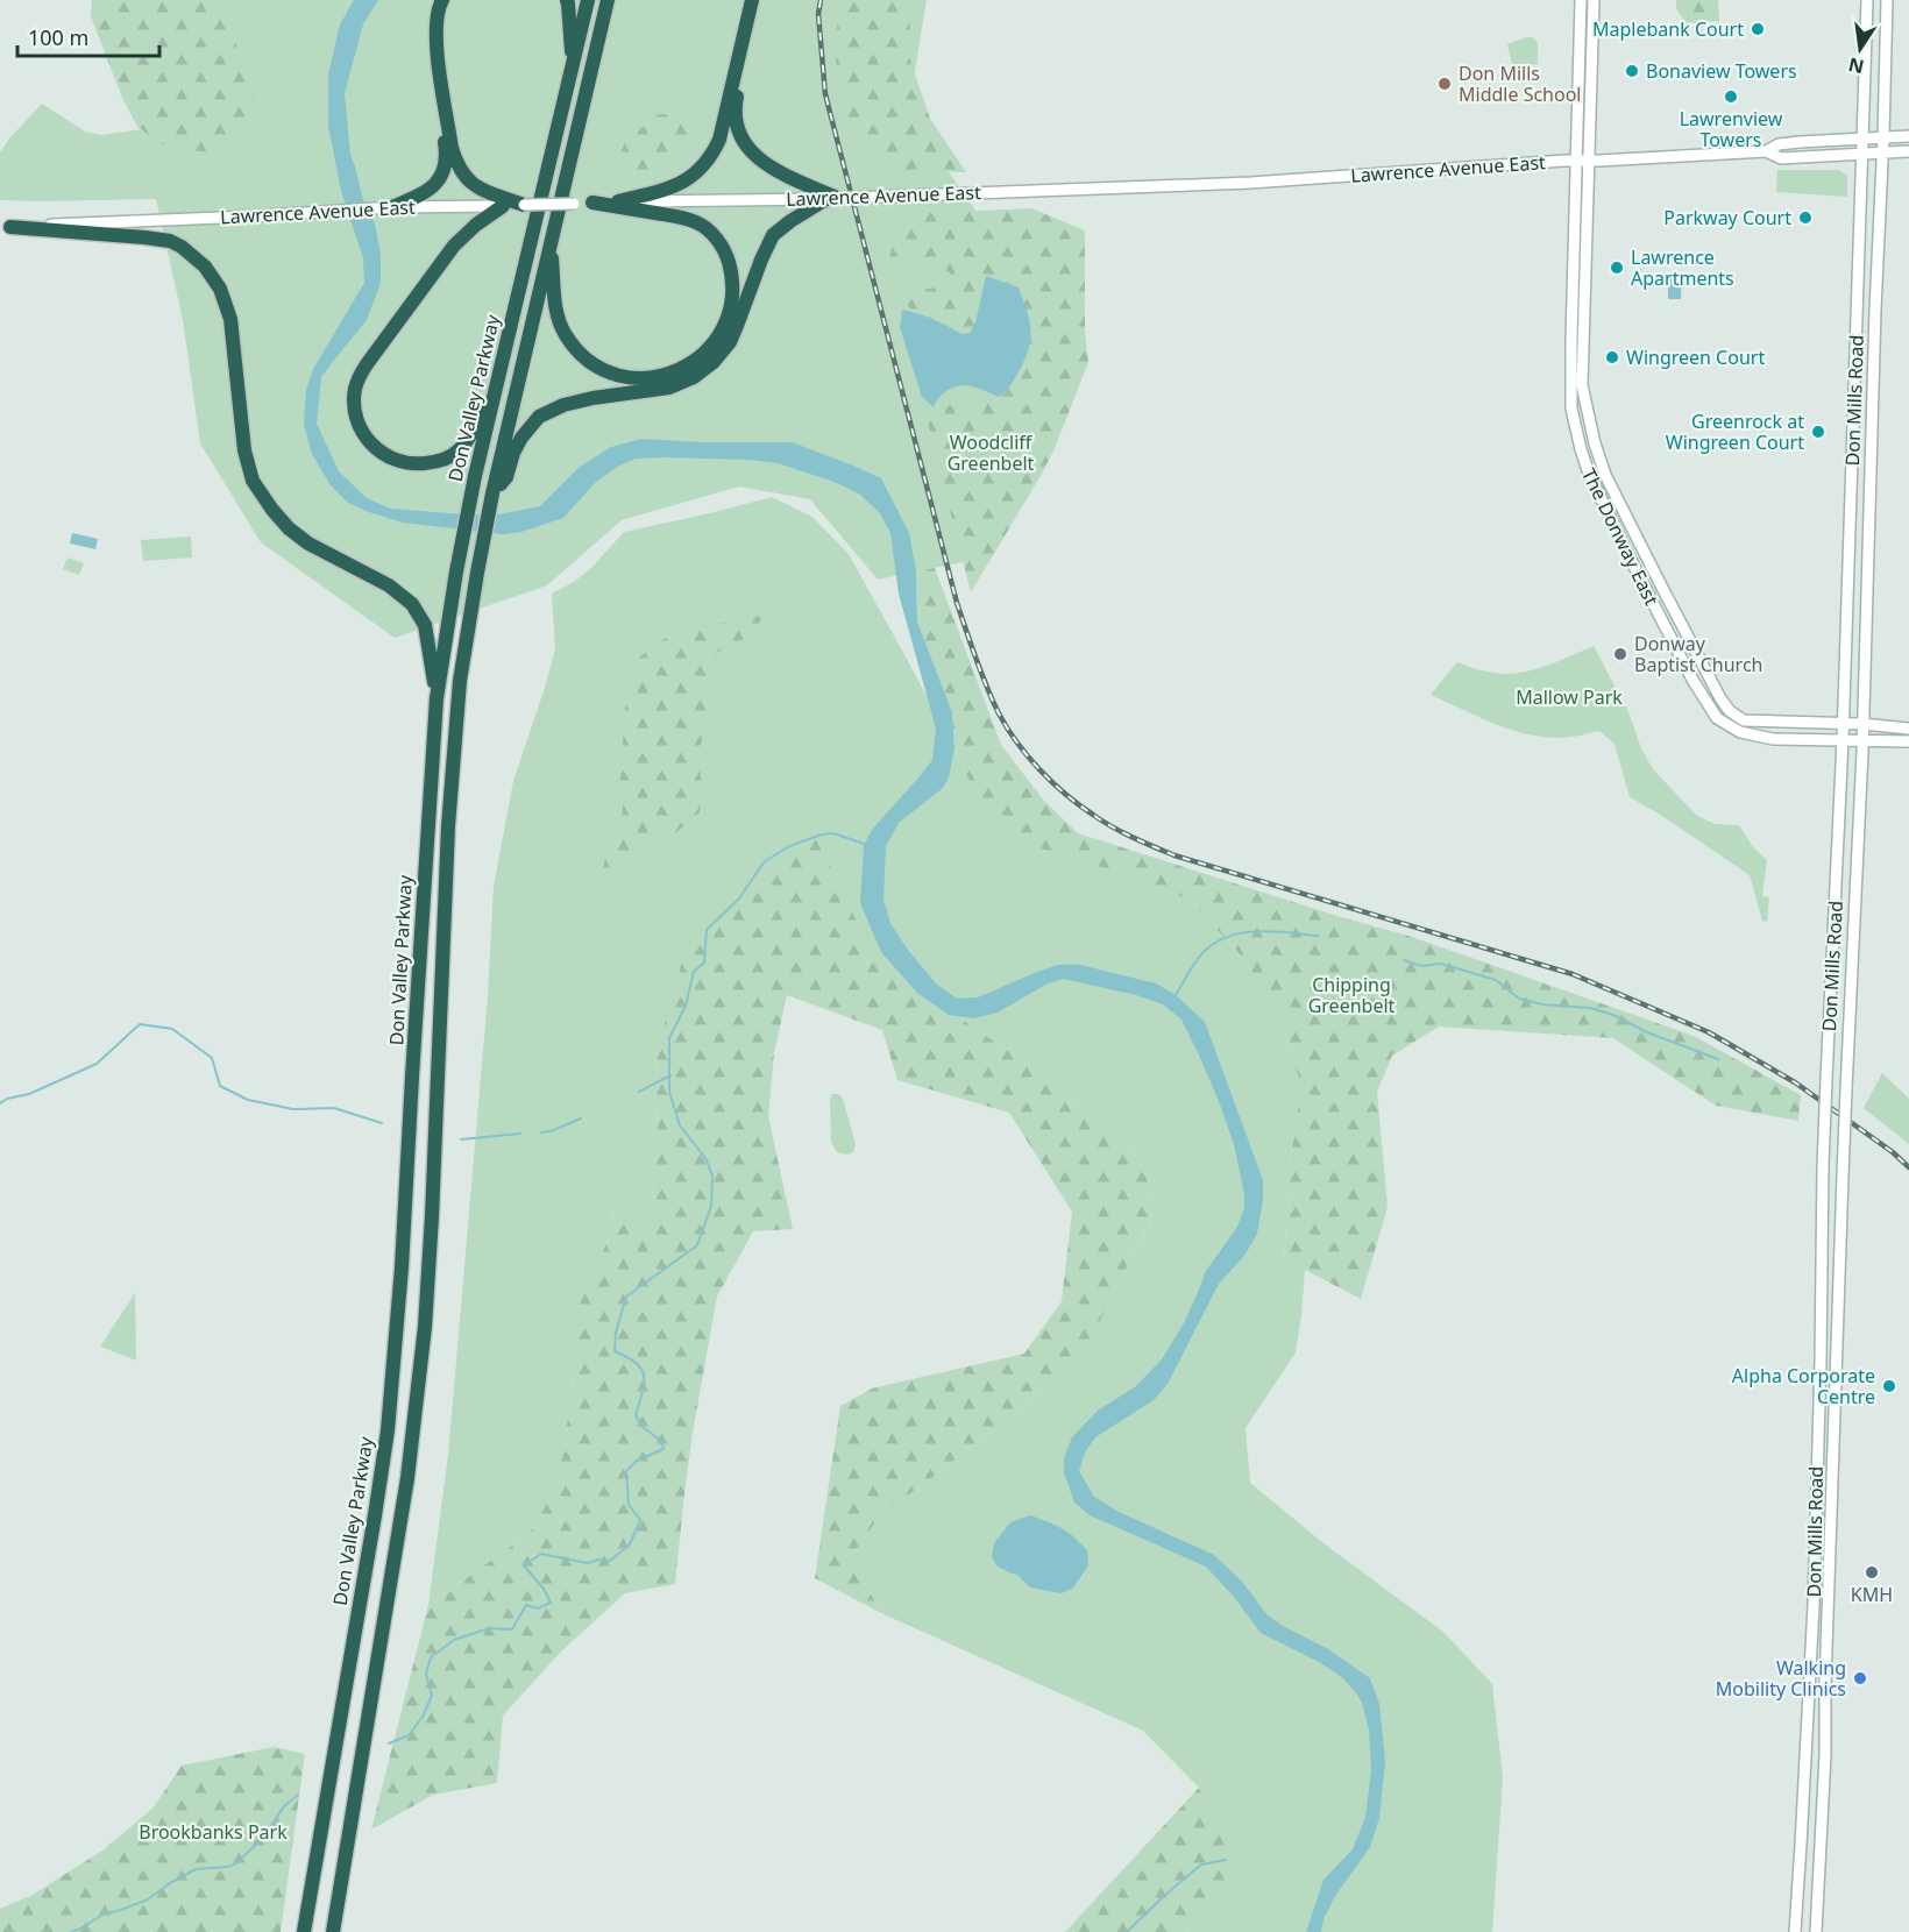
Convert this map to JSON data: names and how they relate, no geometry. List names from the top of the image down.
{
  "streets": {
    "highway": ["Don Valley Parkway"],
    "main road": ["Lawrence Avenue East", "Don Mills Road", "The Donway East"]
  },
  "crossings": [
    ["Lawrence Avenue East", "Don Mills Road"],
    ["Lawrence Avenue East", "The Donway East"],
    ["Don Mills Road", "The Donway East"]
  ],
  "parks": [
    "Woodcliff Greenbelt",
    "Mallow Park",
    "Chipping Greenbelt",
    "Brookbanks Park"
  ],
  "places": [
    "Maplebank Court",
    "Bonaview Towers",
    "Don Mills Middle School",
    "Lawrenview Towers",
    "Parkway Court",
    "Lawrence Apartments",
    "Wingreen Court",
    "Greenrock at Wingreen Court",
    "Donway Baptist Church",
    "Alpha Corporate Centre",
    "KMH",
    "Walking Mobility Clinics"
  ],
  "scale_bar": "100 m",
  "north": "bottom"
}
